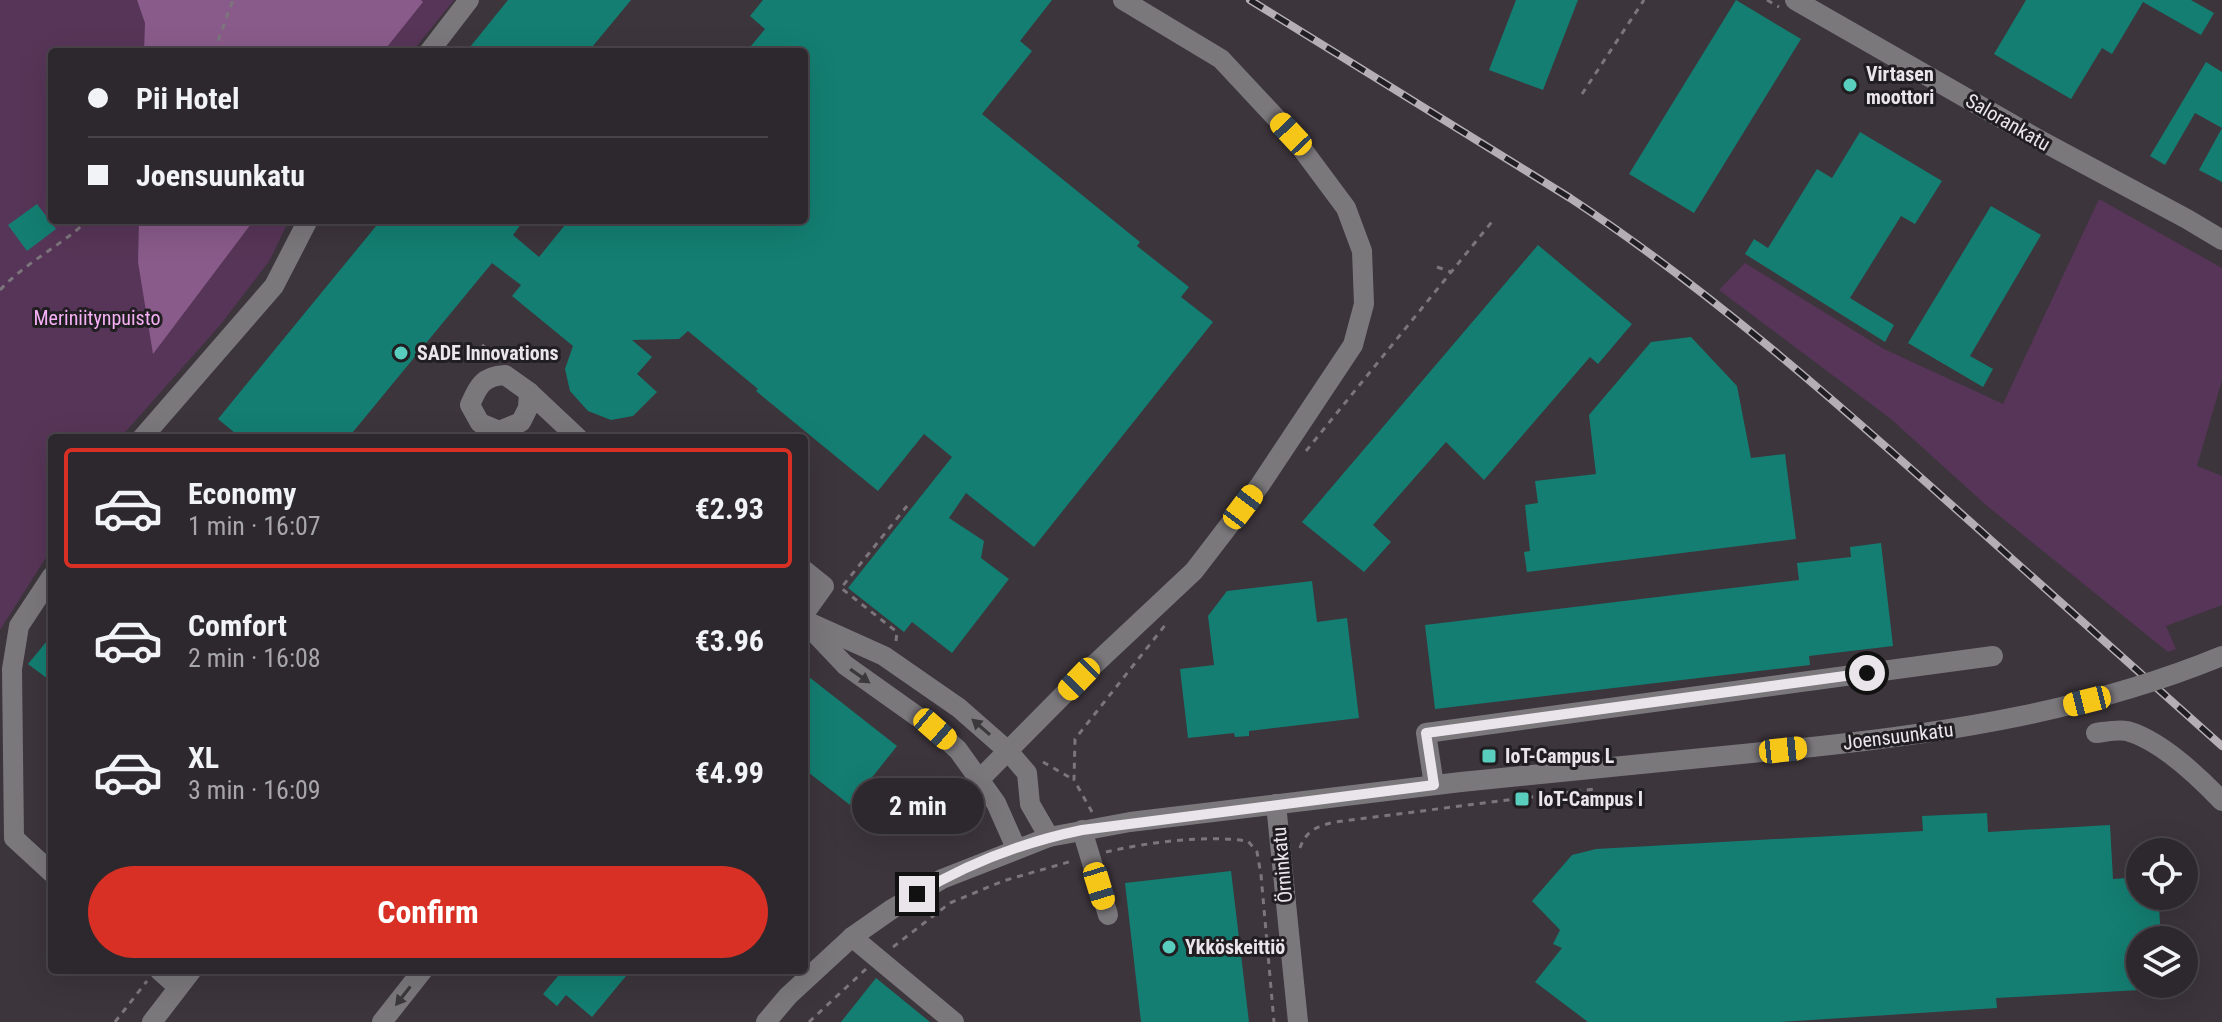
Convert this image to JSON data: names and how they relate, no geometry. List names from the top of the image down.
{
  "streets": {
    "street": ["Salorankatu", "Joensuunkatu", "Örninkatu"]
  },
  "crossings": [
    ["Joensuunkatu", "Örninkatu"]
  ],
  "parks": ["Meriniitynpuisto"],
  "places": {
    "other": ["Virtasen moottori", "SADE Innovations", "Ykköskeittiö"],
    "transit": ["IoT-Campus L", "IoT-Campus I"]
  },
  "page": {
    "banner": ["Pii Hotel", "Joensuunkatu"],
    "list": [
      {
        "name": "Economy",
        "note": "1 min · 16:07",
        "value": "€2.93"
      },
      {
        "name": "Comfort",
        "note": "2 min · 16:08",
        "value": "€3.96"
      },
      {
        "name": "XL",
        "note": "3 min · 16:09",
        "value": "€4.99"
      }
    ],
    "bubble": "2 min",
    "buttons": "Confirm"
  }
}
